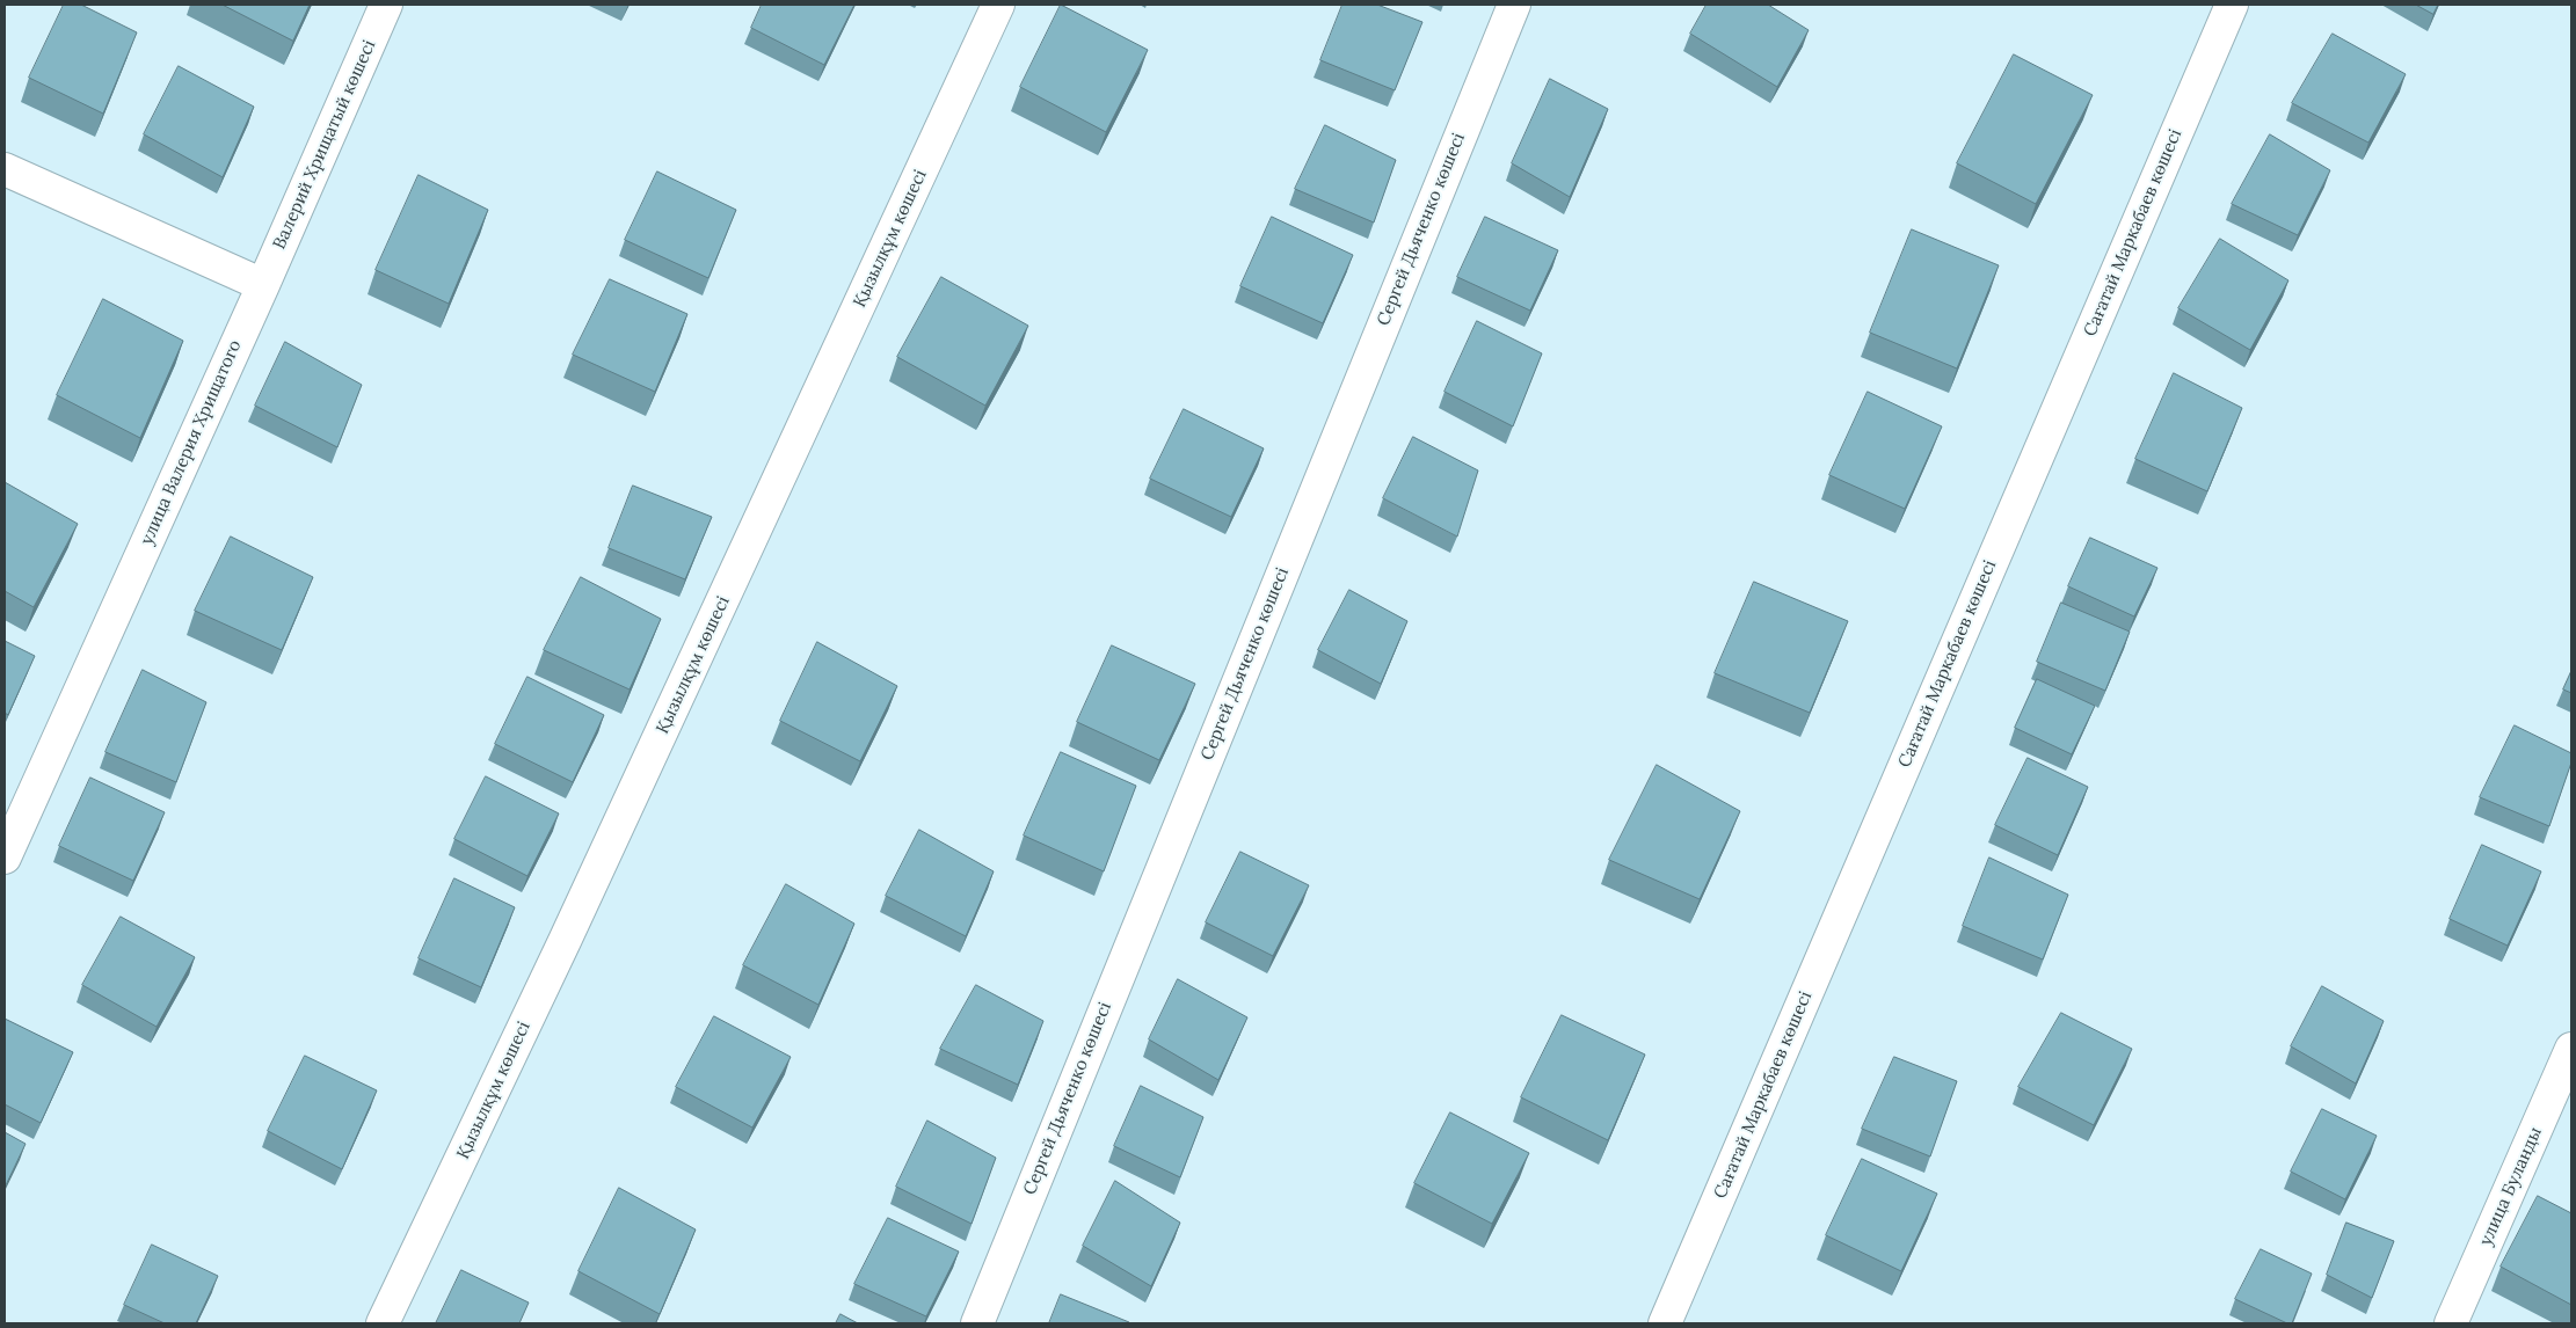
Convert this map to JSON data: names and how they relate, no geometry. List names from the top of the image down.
{
  "streets": {
    "street": [
      "Валерий Хрищатый көшесі",
      "Сергей Дьяченко көшесі",
      "Сағатай Маркабаев көшесі",
      "Қызылқұм көшесі",
      "улица Валерия Хрищатого",
      "улица Буланды"
    ]
  },
  "crossings": [
    ["Валерий Хрищатый көшесі", "улица Валерия Хрищатого"]
  ]
}
